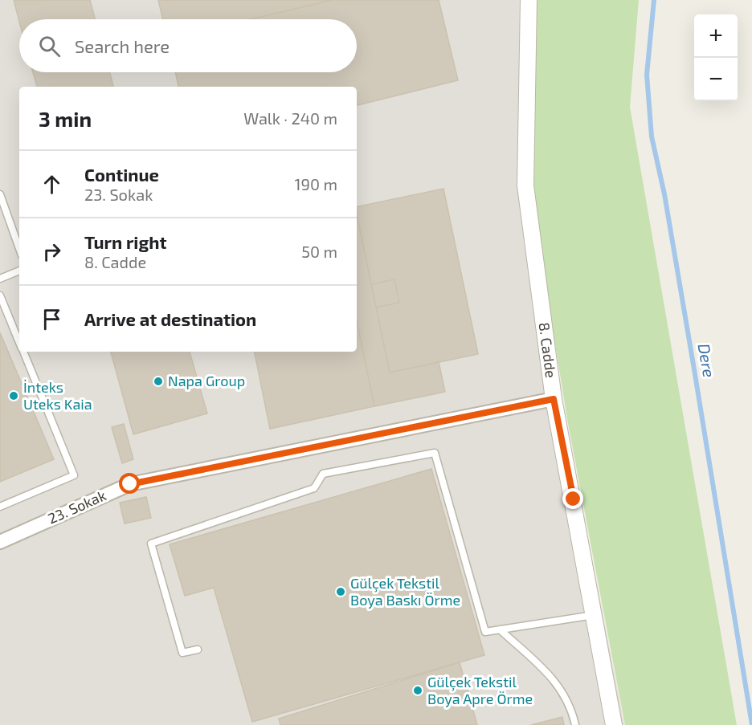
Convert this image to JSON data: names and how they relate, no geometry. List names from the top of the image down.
{
  "streets": {
    "street": ["8. Cadde", "23. Sokak"]
  },
  "crossings": [
    ["8. Cadde", "23. Sokak"]
  ],
  "water": ["Dere"],
  "places": [
    "Napa Group",
    "İnteks Uteks Kaia",
    "Gülçek Tekstil Boya Baskı Örme",
    "Gülçek Tekstil Boya Apre Örme"
  ],
  "page": {
    "map_buttons": ["+", "−"],
    "search": "Search here",
    "heading": ["3 min", "Walk · 240 m"],
    "list": [
      ["Continue", "23. Sokak", "190 m"],
      ["Turn right", "8. Cadde", "50 m"],
      "Arrive at destination"
    ]
  }
}
